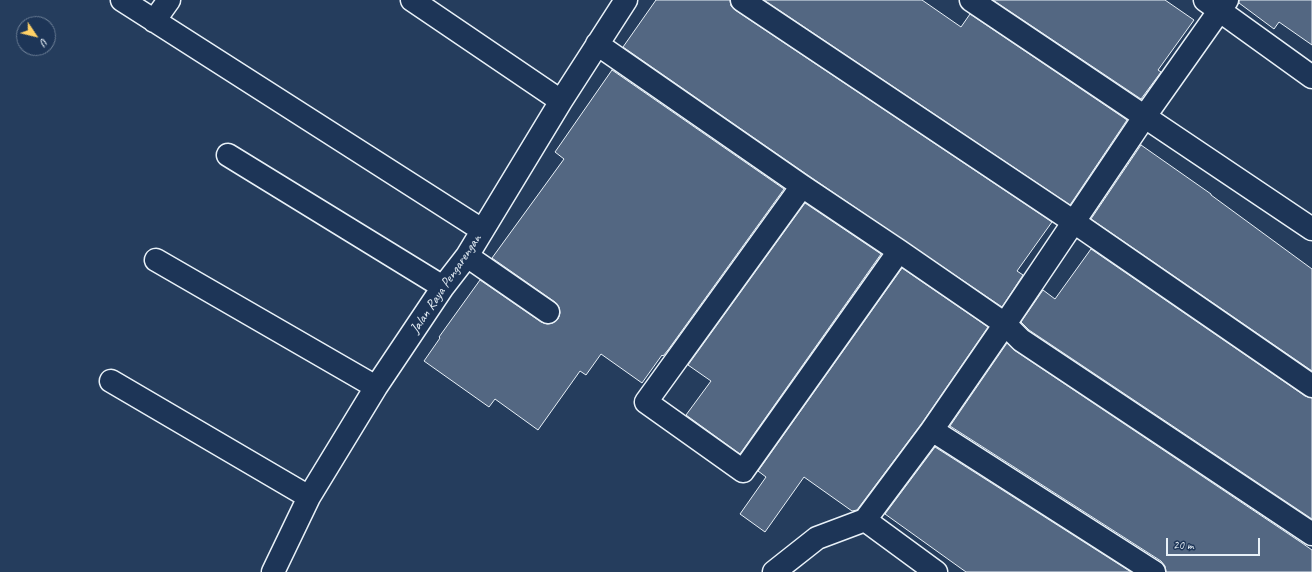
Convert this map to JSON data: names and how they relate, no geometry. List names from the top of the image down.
{
  "streets": {
    "street": ["Jalan Raya Pengarengan"]
  },
  "scale_bar": "20 m",
  "north": "bottom right"
}
